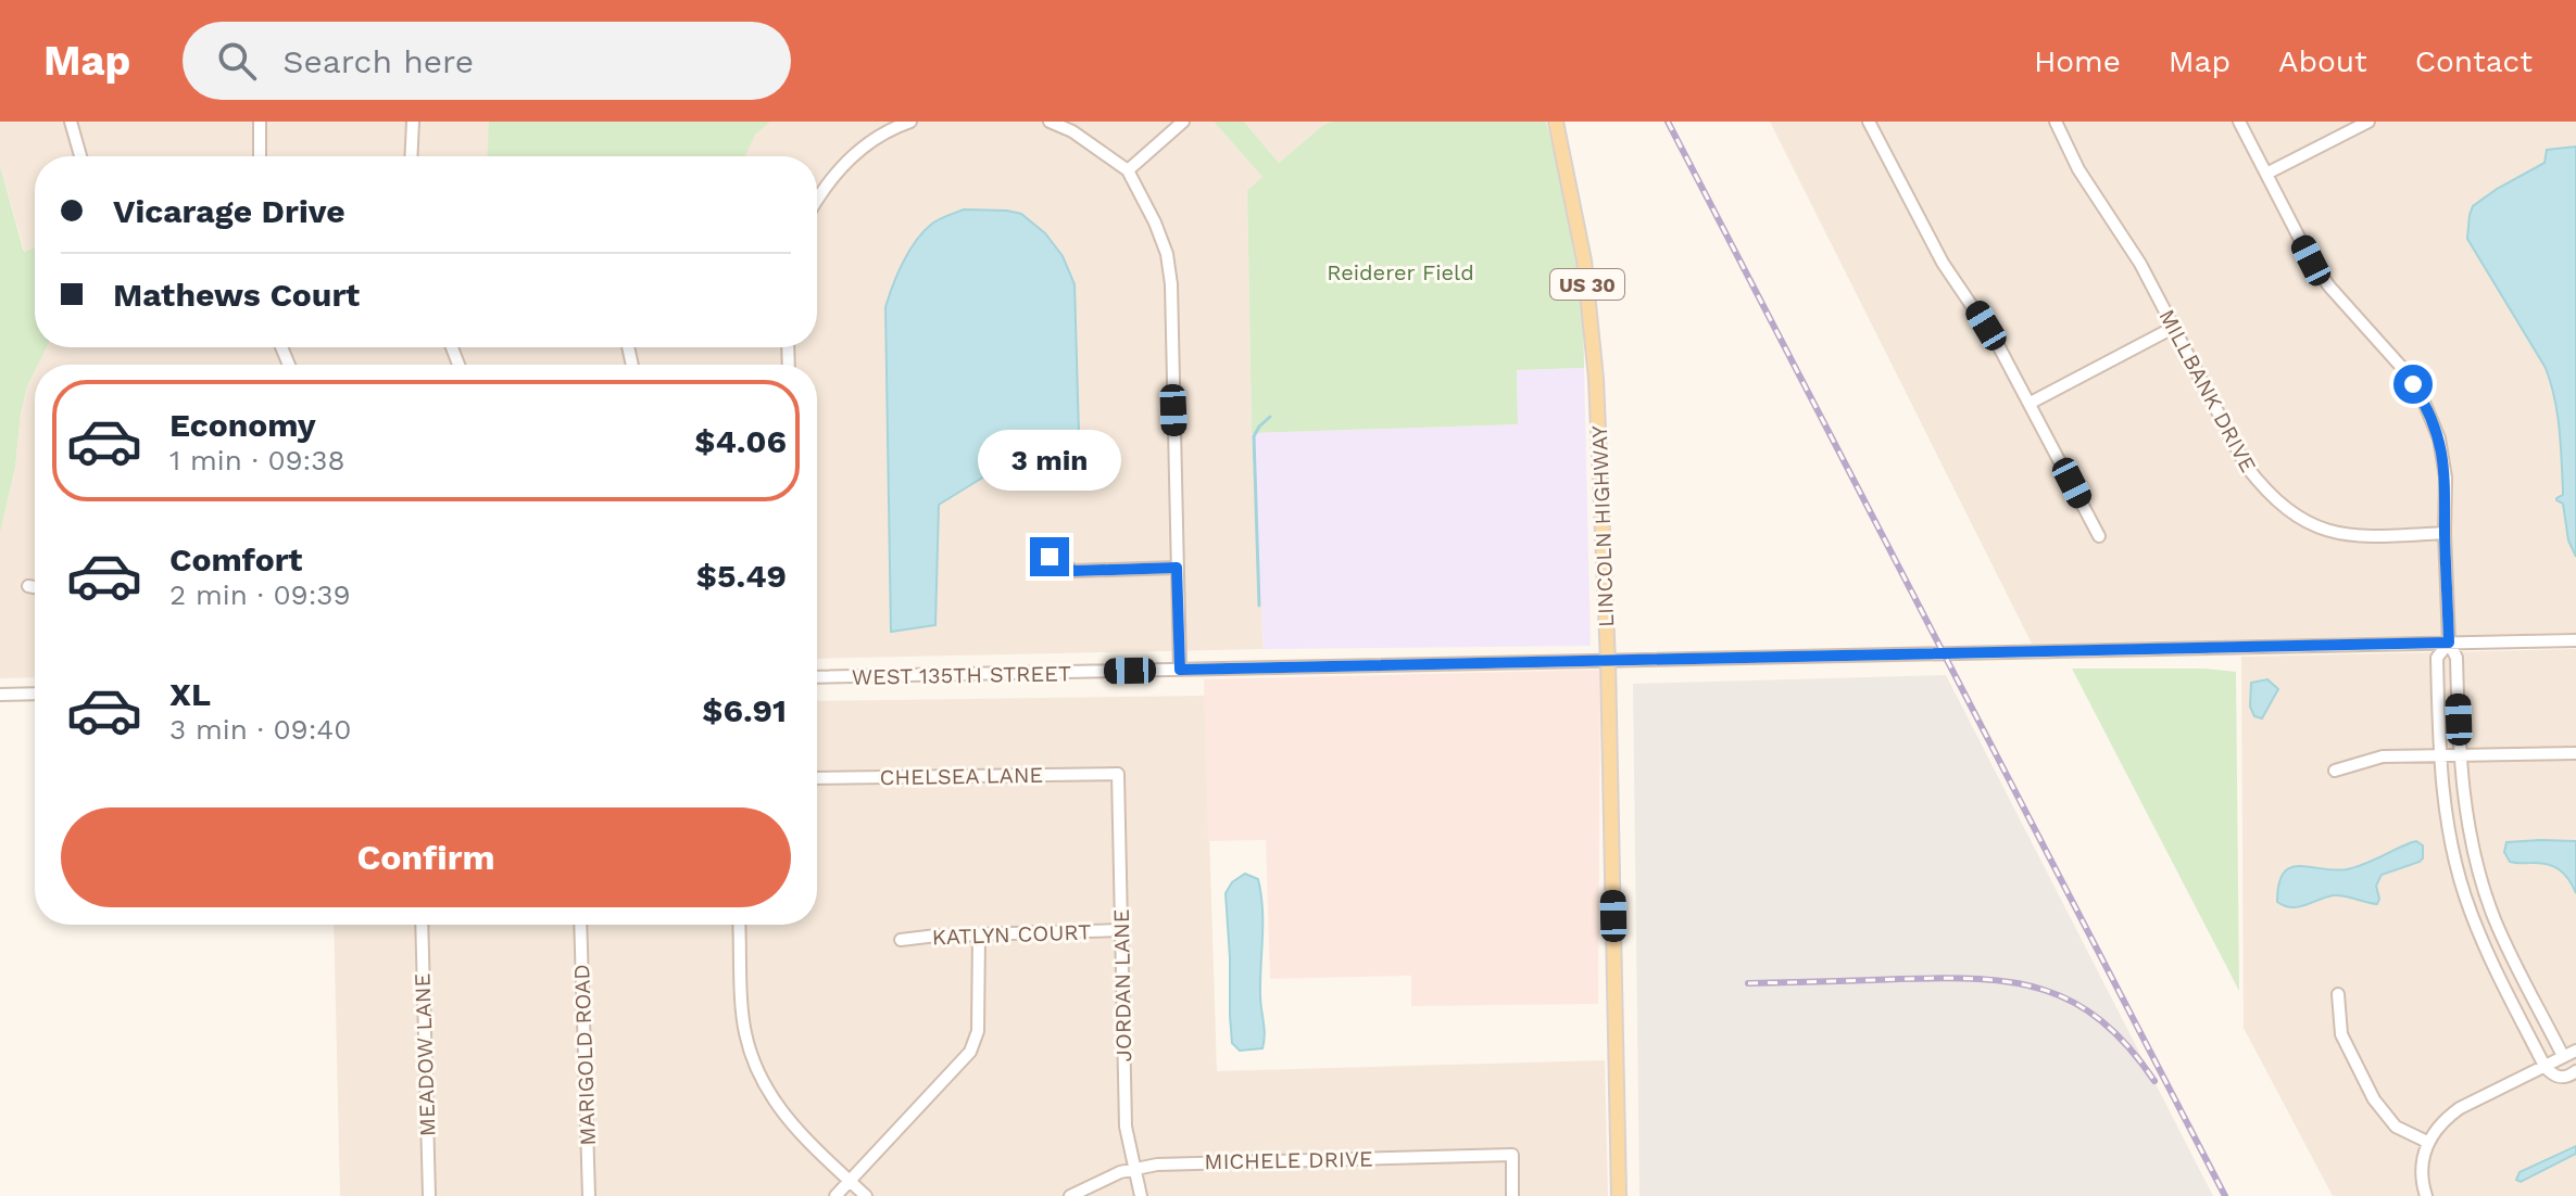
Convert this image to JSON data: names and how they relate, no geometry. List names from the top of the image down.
{
  "streets": {
    "main road": ["US 30", "LINCOLN HIGHWAY"],
    "street": [
      "MILLBANK DRIVE",
      "WEST 135TH STREET",
      "CHELSEA LANE",
      "KATLYN COURT",
      "JORDAN LANE",
      "MEADOW LANE",
      "MARIGOLD ROAD",
      "MICHELE DRIVE"
    ]
  },
  "crossings": [
    ["LINCOLN HIGHWAY", "WEST 135TH STREET"],
    ["CHELSEA LANE", "JORDAN LANE"],
    ["KATLYN COURT", "JORDAN LANE"],
    ["JORDAN LANE", "MICHELE DRIVE"]
  ],
  "parks": ["Reiderer Field"],
  "page": {
    "header": "Map",
    "search": "Search here",
    "nav": [
      "Home",
      "Map",
      "About",
      "Contact"
    ],
    "banner": ["Vicarage Drive", "Mathews Court"],
    "list": [
      {
        "name": "Economy",
        "note": "1 min · 09:38",
        "value": "$4.06"
      },
      {
        "name": "Comfort",
        "note": "2 min · 09:39",
        "value": "$5.49"
      },
      {
        "name": "XL",
        "note": "3 min · 09:40",
        "value": "$6.91"
      }
    ],
    "bubble": "3 min",
    "buttons": "Confirm"
  }
}
